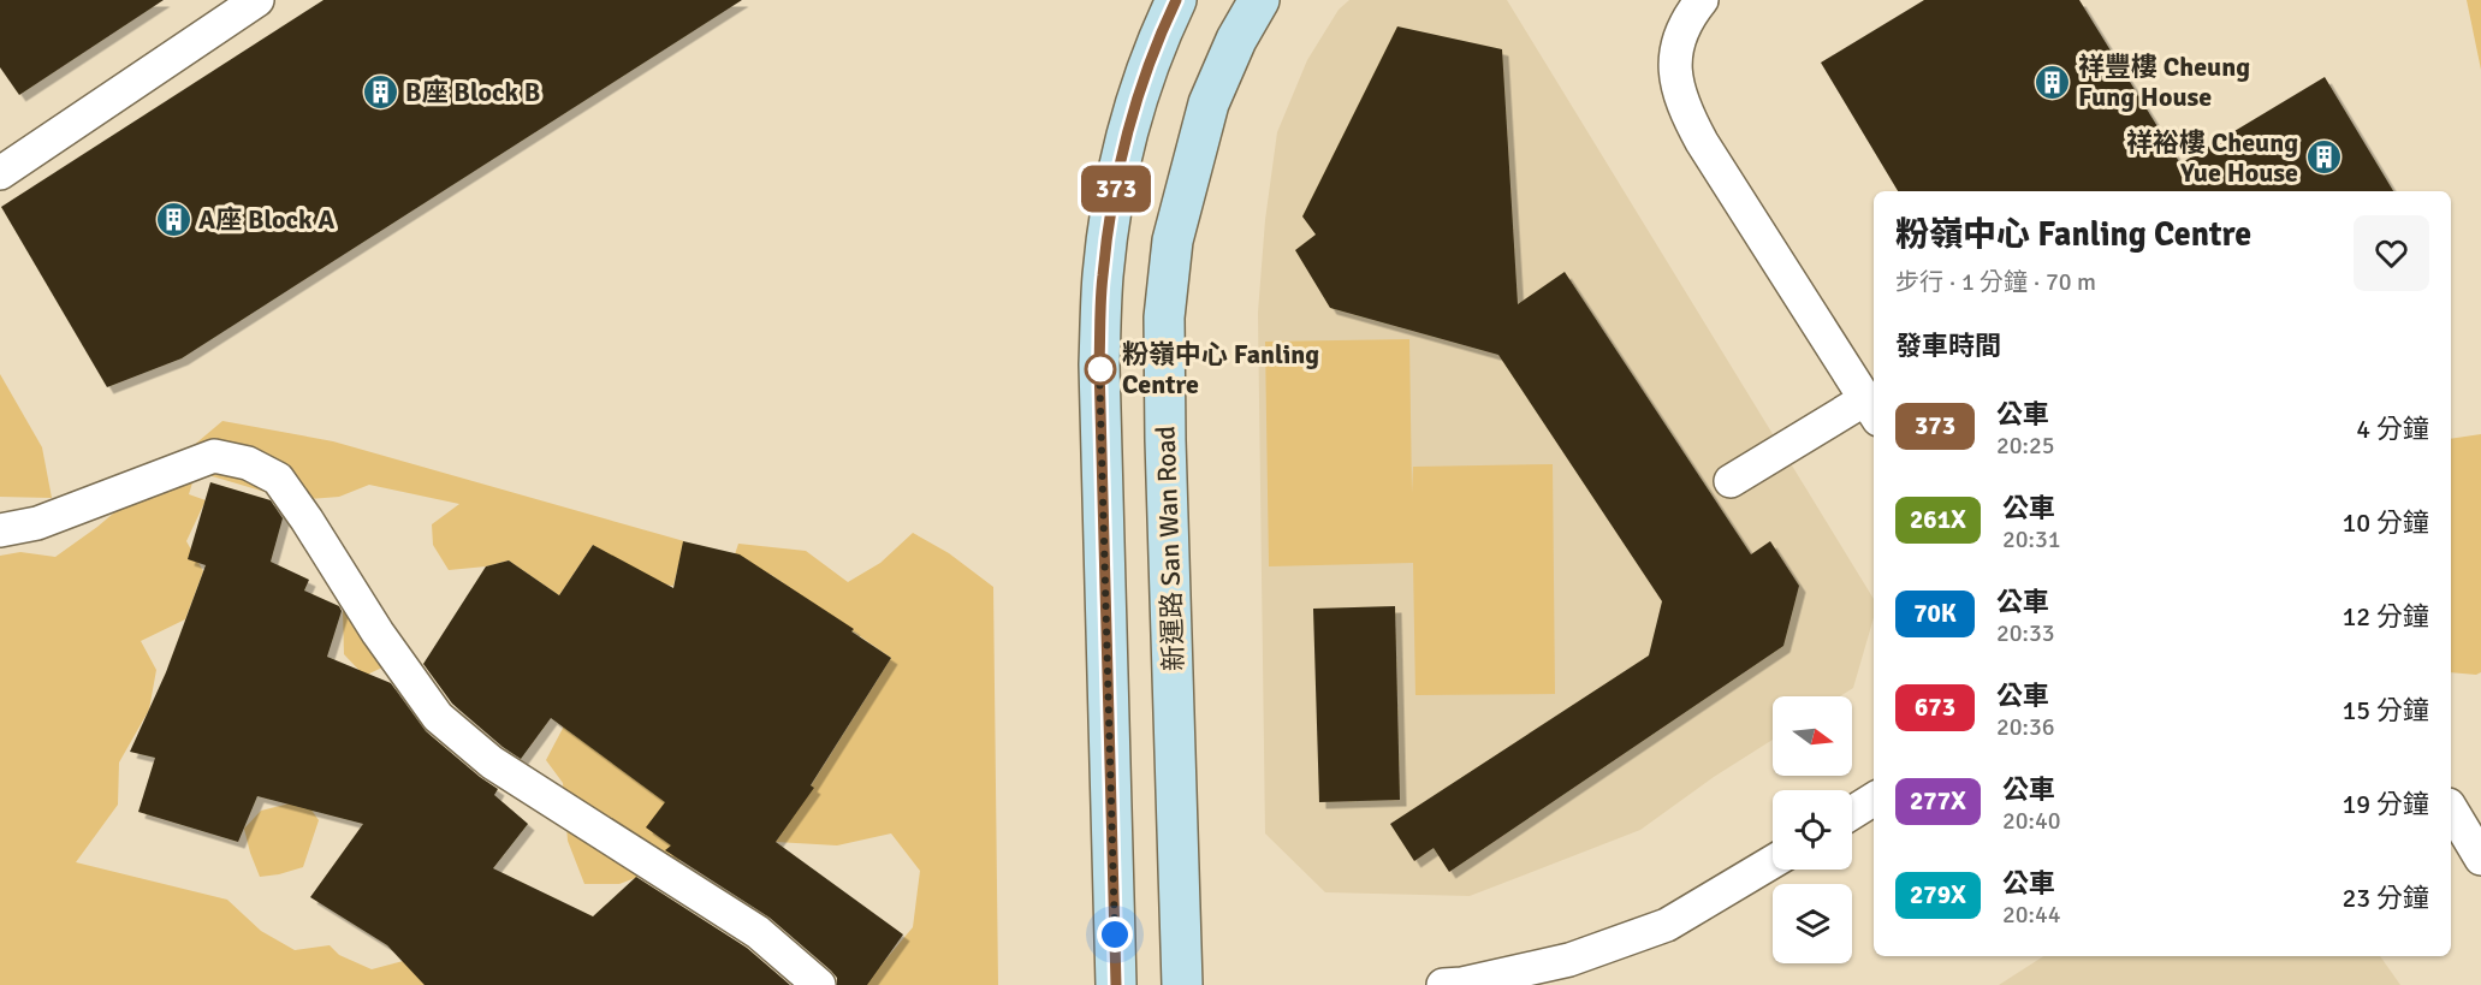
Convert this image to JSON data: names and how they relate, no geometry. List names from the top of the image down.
{
  "streets": {
    "street": ["新運路 San Wan Road"]
  },
  "places": {
    "building": [
      "祥豐樓 Cheung Fung House",
      "B座 Block B",
      "祥裕樓 Cheung Yue House",
      "A座 Block A"
    ],
    "other": ["粉嶺中心 Fanling Centre"]
  },
  "lines": ["bus line 373"],
  "north": "right",
  "page": {
    "on_map": "373",
    "heading": [
      ["粉嶺中心 Fanling Centre", "步行 · 1 分鐘 · 70 m"],
      "發車時間"
    ],
    "list": [
      {
        "mark": "373",
        "name": "公車",
        "note": "20:25",
        "value": "4 分鐘"
      },
      {
        "mark": "261X",
        "name": "公車",
        "note": "20:31",
        "value": "10 分鐘"
      },
      {
        "mark": "70K",
        "name": "公車",
        "note": "20:33",
        "value": "12 分鐘"
      },
      {
        "mark": "673",
        "name": "公車",
        "note": "20:36",
        "value": "15 分鐘"
      },
      {
        "mark": "277X",
        "name": "公車",
        "note": "20:40",
        "value": "19 分鐘"
      },
      {
        "mark": "279X",
        "name": "公車",
        "note": "20:44",
        "value": "23 分鐘"
      }
    ]
  }
}
